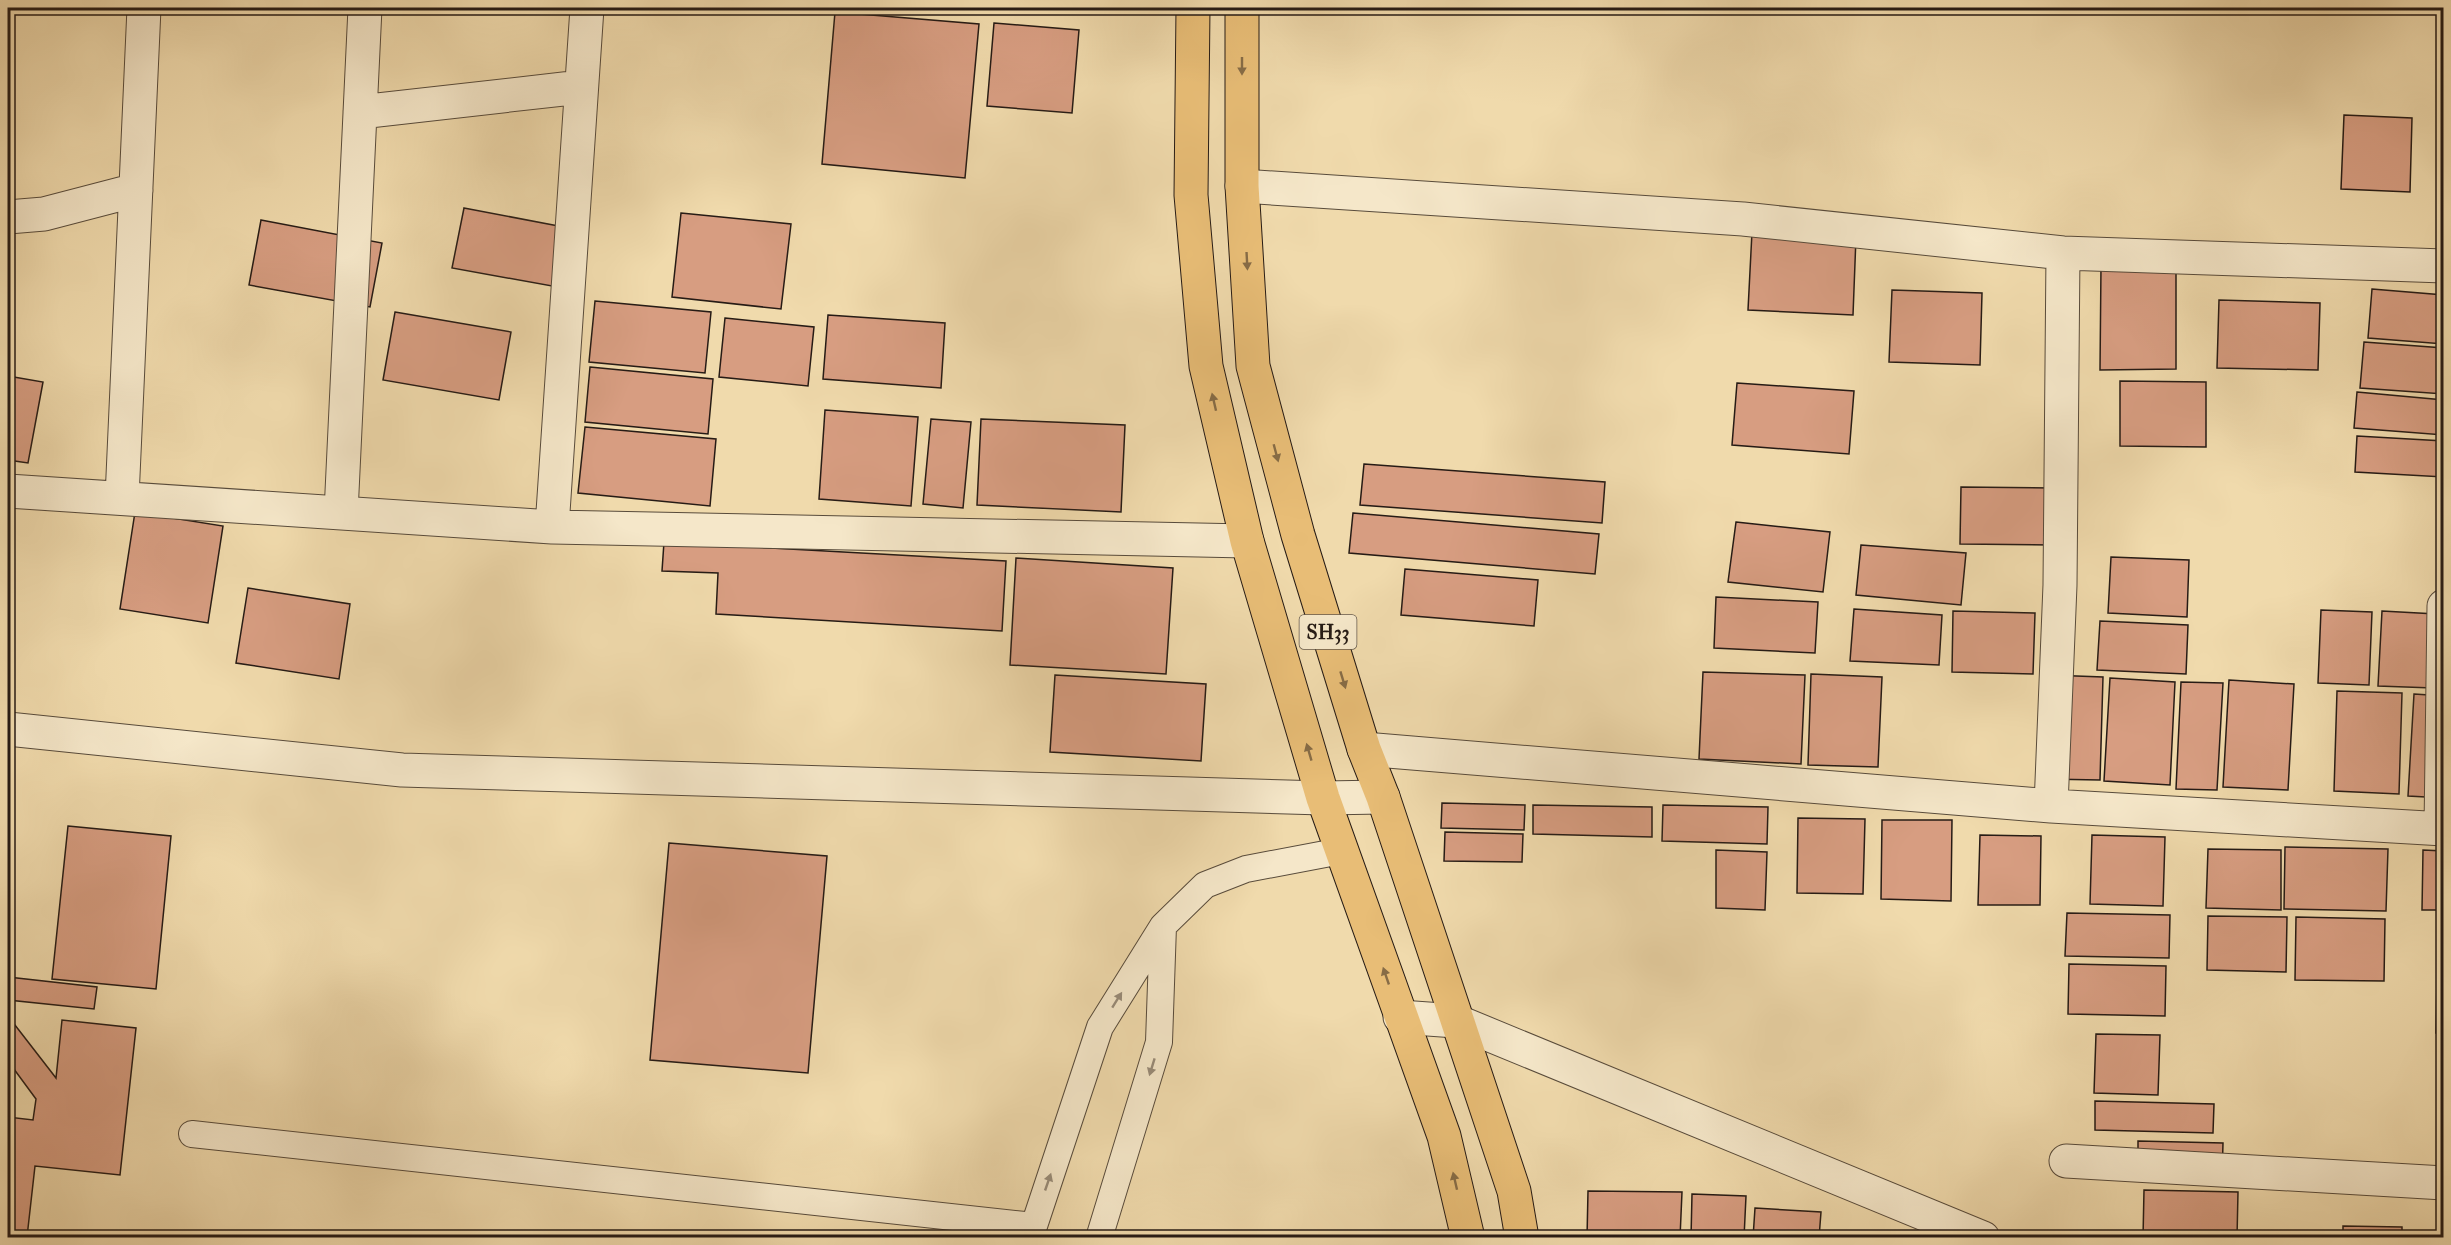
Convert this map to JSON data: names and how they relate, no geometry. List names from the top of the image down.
{
  "streets": {
    "main road": ["SH33"]
  }
}
